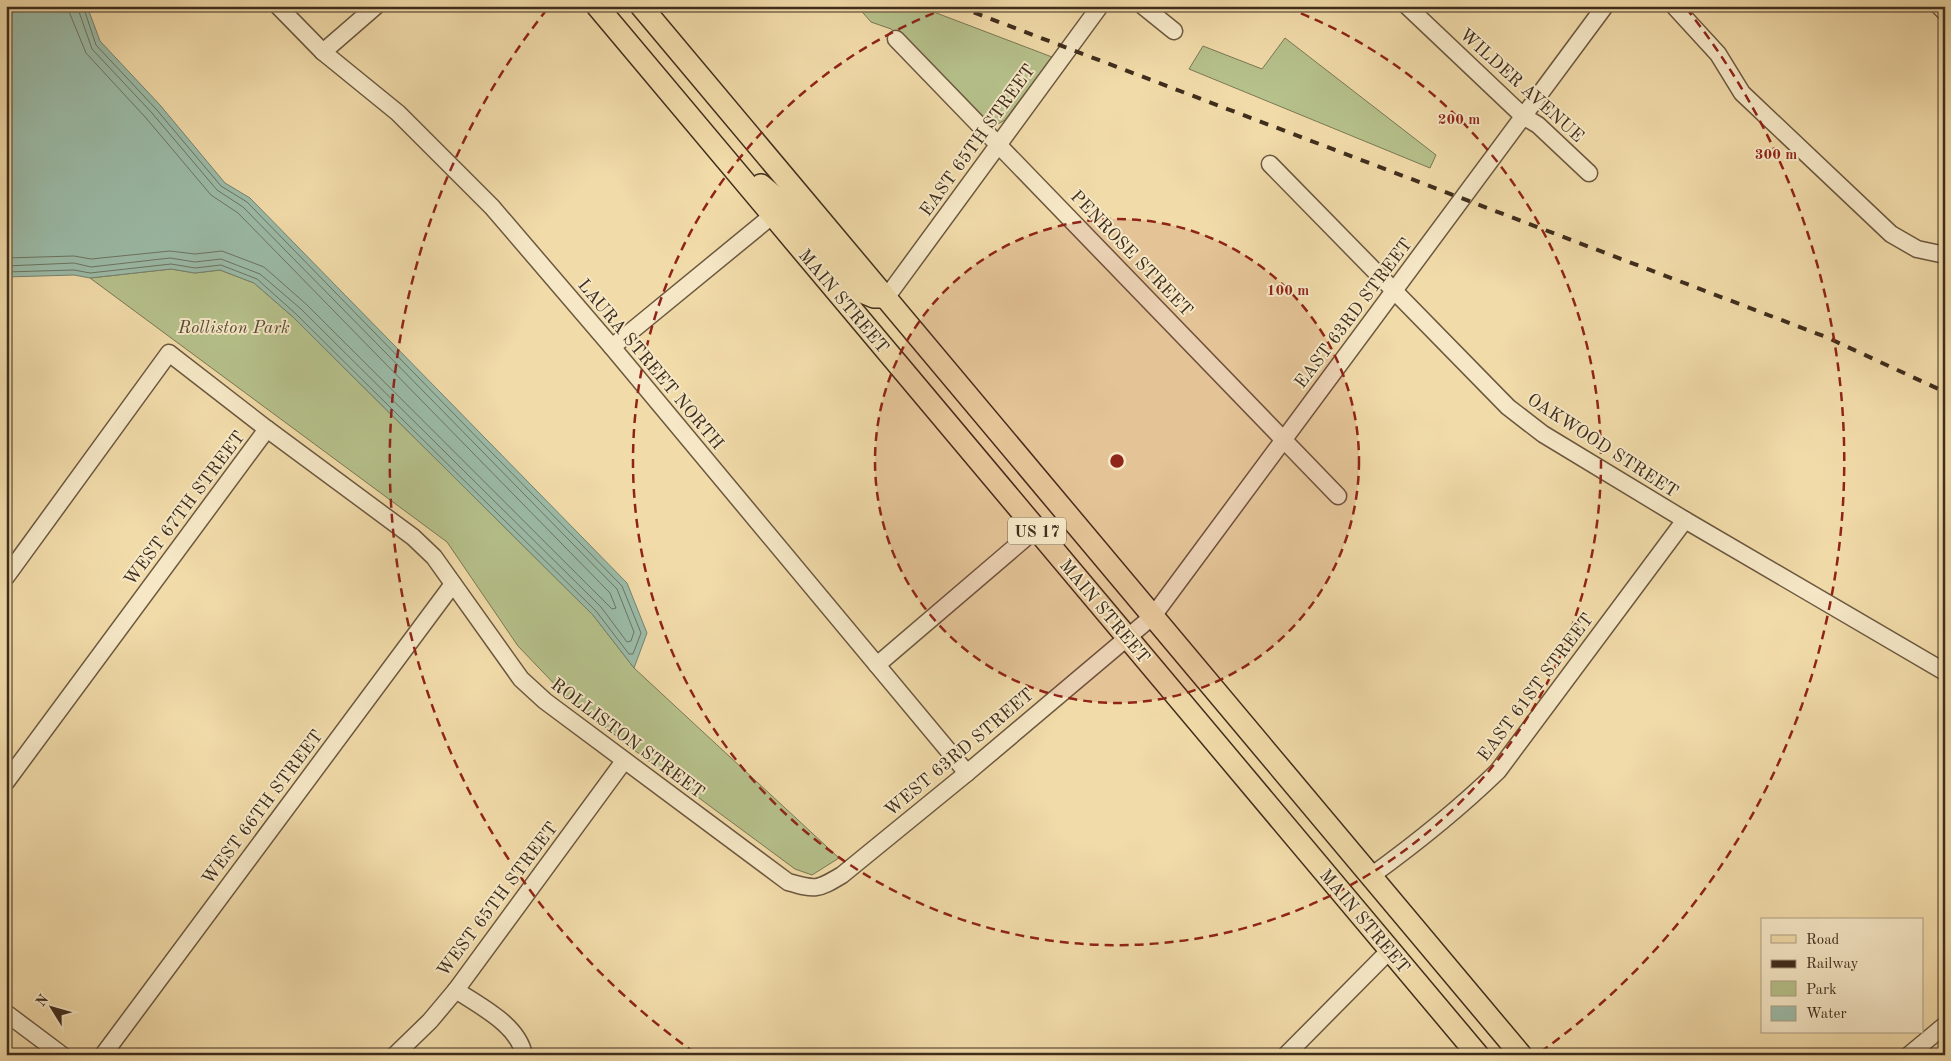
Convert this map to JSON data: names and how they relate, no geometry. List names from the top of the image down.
{
  "streets": {
    "main road": ["MAIN STREET", "US 17"],
    "street": [
      "WILDER AVENUE",
      "EAST 65TH STREET",
      "PENROSE STREET",
      "EAST 63RD STREET",
      "LAURA STREET NORTH",
      "OAKWOOD STREET",
      "WEST 67TH STREET",
      "EAST 61ST STREET",
      "ROLLISTON STREET",
      "WEST 63RD STREET",
      "WEST 66TH STREET",
      "WEST 65TH STREET"
    ]
  },
  "crossings": [
    ["WILDER AVENUE", "EAST 63RD STREET"],
    ["EAST 65TH STREET", "PENROSE STREET"],
    ["EAST 65TH STREET", "MAIN STREET"],
    ["PENROSE STREET", "EAST 63RD STREET"],
    ["MAIN STREET", "EAST 63RD STREET"],
    ["MAIN STREET", "EAST 61ST STREET"],
    ["MAIN STREET", "WEST 63RD STREET"],
    ["EAST 63RD STREET", "OAKWOOD STREET"],
    ["EAST 63RD STREET", "WEST 63RD STREET"],
    ["LAURA STREET NORTH", "WEST 63RD STREET"],
    ["OAKWOOD STREET", "EAST 61ST STREET"],
    ["WEST 67TH STREET", "ROLLISTON STREET"],
    ["WEST 67TH STREET", "WEST 66TH STREET"],
    ["ROLLISTON STREET", "WEST 63RD STREET"],
    ["ROLLISTON STREET", "WEST 66TH STREET"],
    ["ROLLISTON STREET", "WEST 65TH STREET"]
  ],
  "parks": ["Rolliston Park"],
  "legend": [
    "Road",
    "Railway",
    "Park",
    "Water"
  ],
  "north": "top left",
  "rings": ["200 m", "300 m", "100 m"]
}
